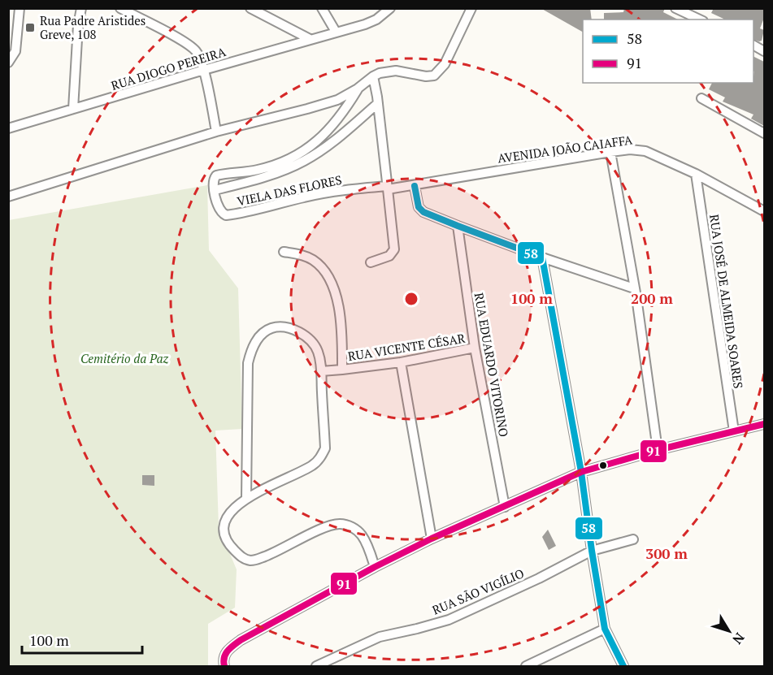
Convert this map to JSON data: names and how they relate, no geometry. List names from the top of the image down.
{
  "streets": {
    "street": [
      "RUA DIOGO PEREIRA",
      "AVENIDA JOÃO CAIAFFA",
      "VIELA DAS FLORES",
      "RUA JOSÉ DE ALMEIDA SOARES",
      "RUA VICENTE CÉSAR",
      "RUA EDUARDO VITORINO",
      "RUA SÃO VIGÍLIO"
    ]
  },
  "crossings": [
    ["AVENIDA JOÃO CAIAFFA", "VIELA DAS FLORES"],
    ["AVENIDA JOÃO CAIAFFA", "RUA JOSÉ DE ALMEIDA SOARES"],
    ["RUA VICENTE CÉSAR", "RUA EDUARDO VITORINO"]
  ],
  "parks": ["Cemitério da Paz"],
  "places": {
    "transit": ["Rua Padre Aristides Greve, 108"]
  },
  "lines": ["transit line 58", "transit line 91"],
  "legend": ["58", "91"],
  "scale_bar": "100 m",
  "north": "bottom right",
  "rings": ["100 m", "200 m", "300 m"]
}
